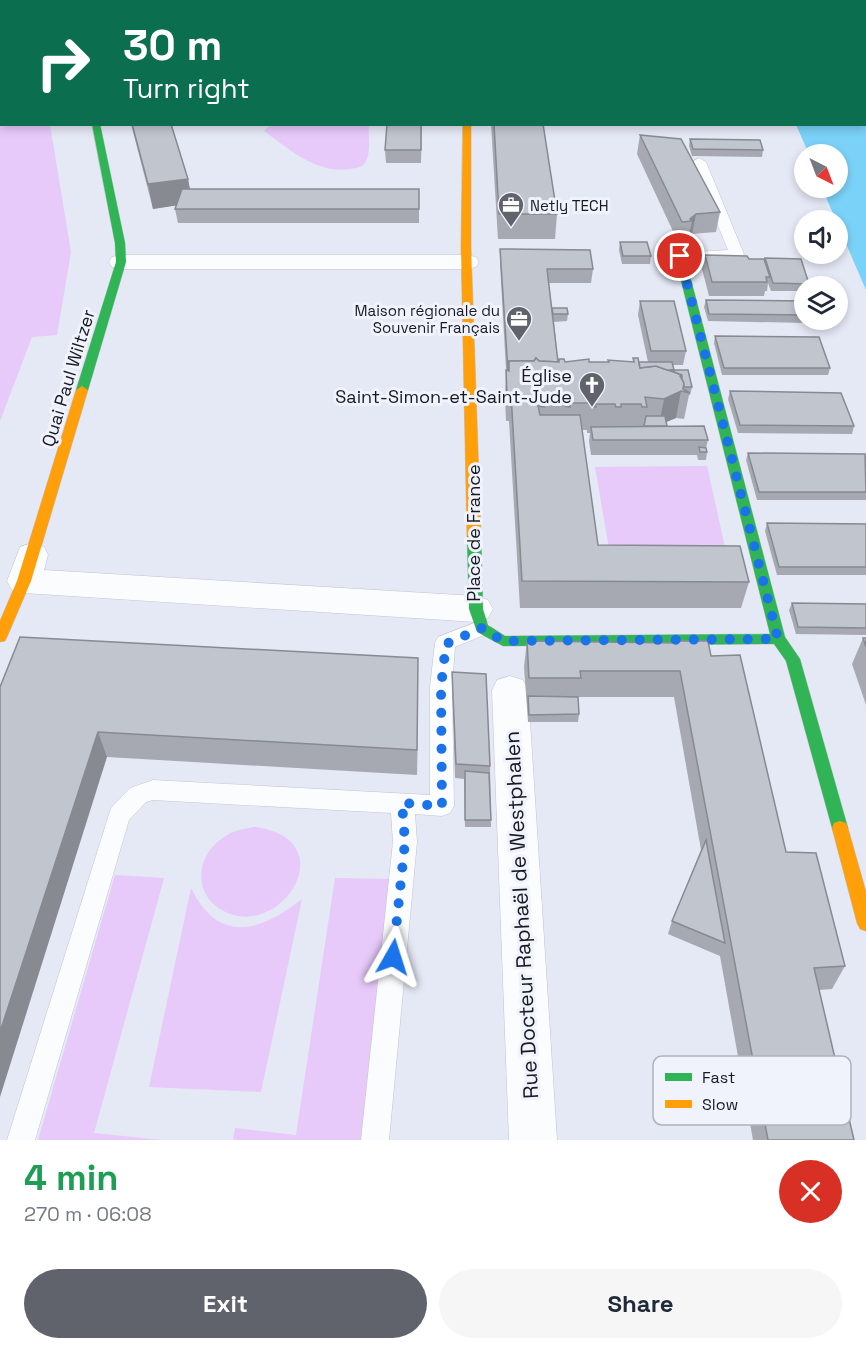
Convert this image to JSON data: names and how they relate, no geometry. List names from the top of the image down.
{
  "streets": {
    "street": ["Quai Paul Wiltzer", "Place de France", "Rue Docteur Raphaël de Westphalen"]
  },
  "places": {
    "office": ["Netly TECH", "Maison régionale du Souvenir Français"],
    "church": ["Église Saint-Simon-et-Saint-Jude"]
  },
  "legend": ["Fast", "Slow"],
  "north": "bottom right",
  "page": {
    "turn": ["30 m", "Turn right"],
    "heading": ["4 min", "270 m · 06:08"],
    "buttons": ["Exit", "Share"]
  }
}
